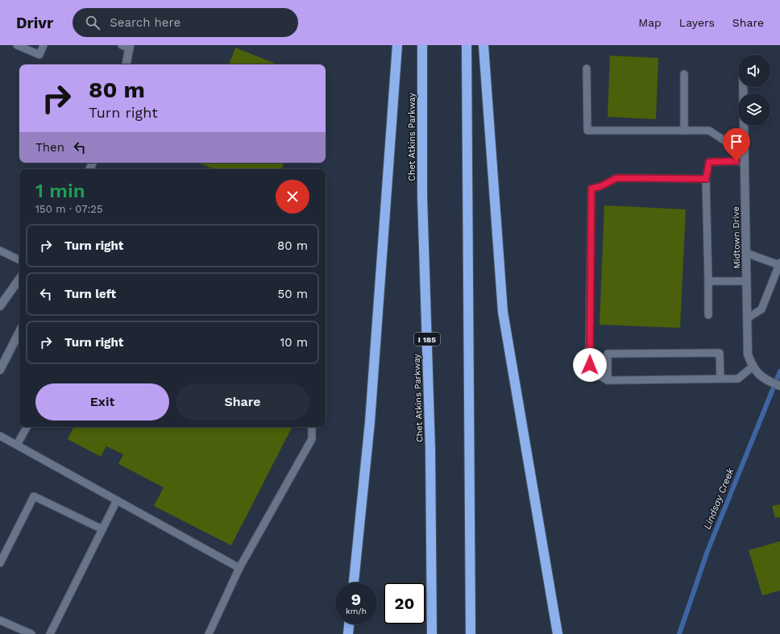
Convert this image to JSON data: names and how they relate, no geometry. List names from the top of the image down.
{
  "streets": {
    "highway": ["Chet Atkins Parkway", "I 185"],
    "street": ["Midtown Drive"]
  },
  "water": ["Lindsay Creek"],
  "page": {
    "header": "Drivr",
    "search": "Search here",
    "nav": ["Map", "Layers", "Share"],
    "turn": ["80 m", "Turn right"],
    "then": "Then",
    "heading": ["1 min", "150 m · 07:25"],
    "list": [
      {
        "name": "Turn right",
        "value": "80 m"
      },
      {
        "name": "Turn left",
        "value": "50 m"
      },
      {
        "name": "Turn right",
        "value": "10 m"
      }
    ],
    "buttons": ["Exit", "Share"],
    "speed": "9 km/h",
    "limit": "20"
  }
}
